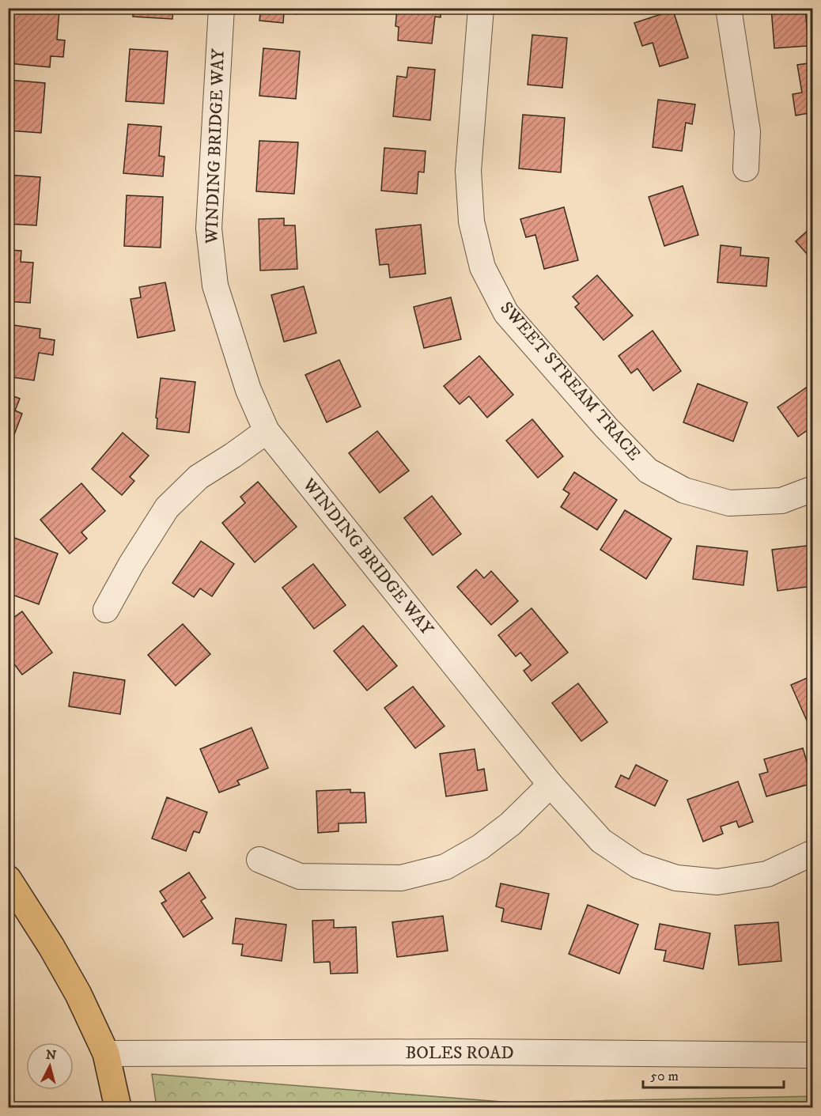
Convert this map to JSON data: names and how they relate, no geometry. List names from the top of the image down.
{
  "streets": {
    "street": ["WINDING BRIDGE WAY", "SWEET STREAM TRACE", "BOLES ROAD"]
  },
  "scale_bar": "50 m",
  "north": "top"
}
